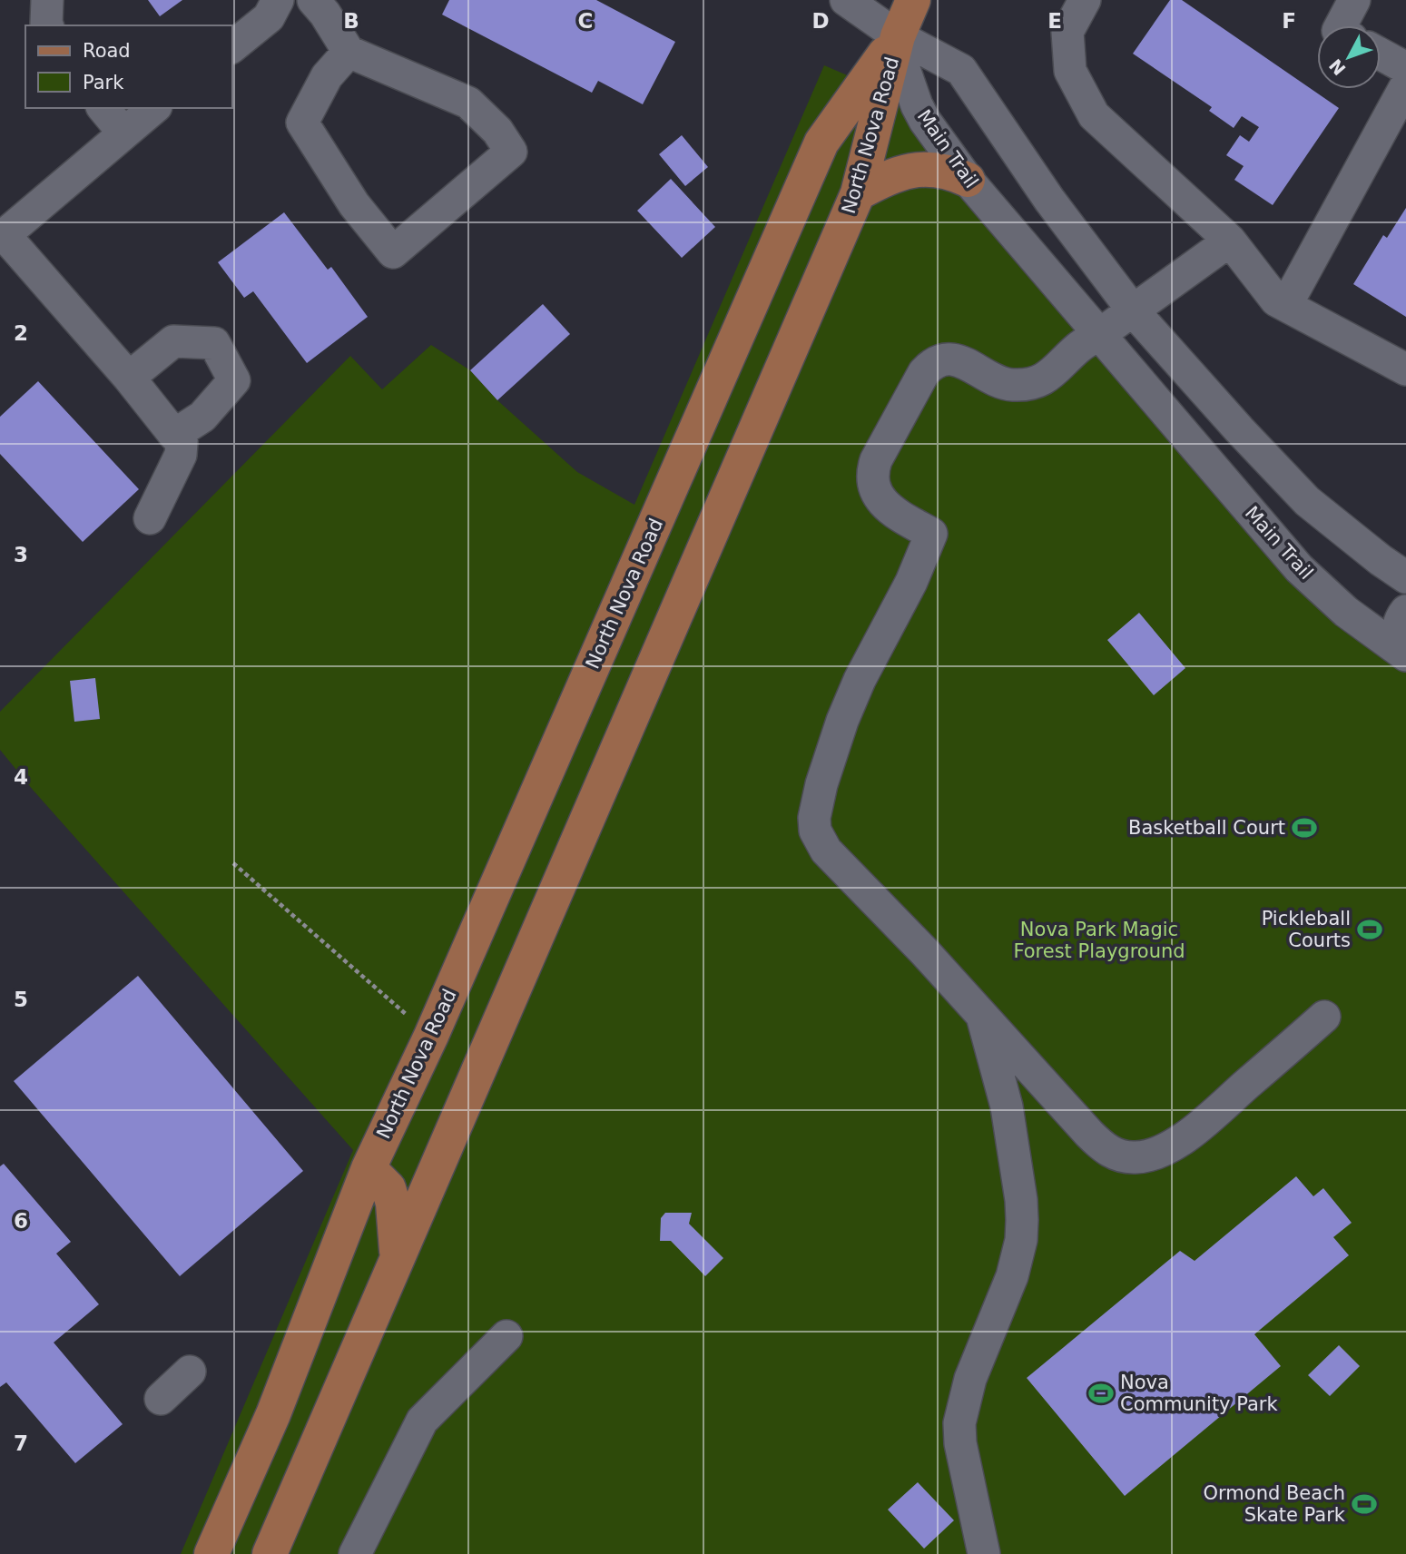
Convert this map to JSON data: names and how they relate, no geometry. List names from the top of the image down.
{
  "streets": {
    "main road": ["North Nova Road"],
    "street": ["Main Trail"]
  },
  "crossings": [
    ["North Nova Road", "Main Trail"]
  ],
  "parks": ["Nova Park Magic Forest Playground"],
  "places": {
    "sports": [
      "Basketball Court",
      "Pickleball Courts",
      "Nova Community Park",
      "Ormond Beach Skate Park"
    ]
  },
  "legend": ["Road", "Park"],
  "north": "bottom left",
  "grid": {
    "columns": [
      "B",
      "C",
      "D",
      "E",
      "F"
    ],
    "rows": [
      "2",
      "3",
      "4",
      "5",
      "6",
      "7"
    ]
  }
}
